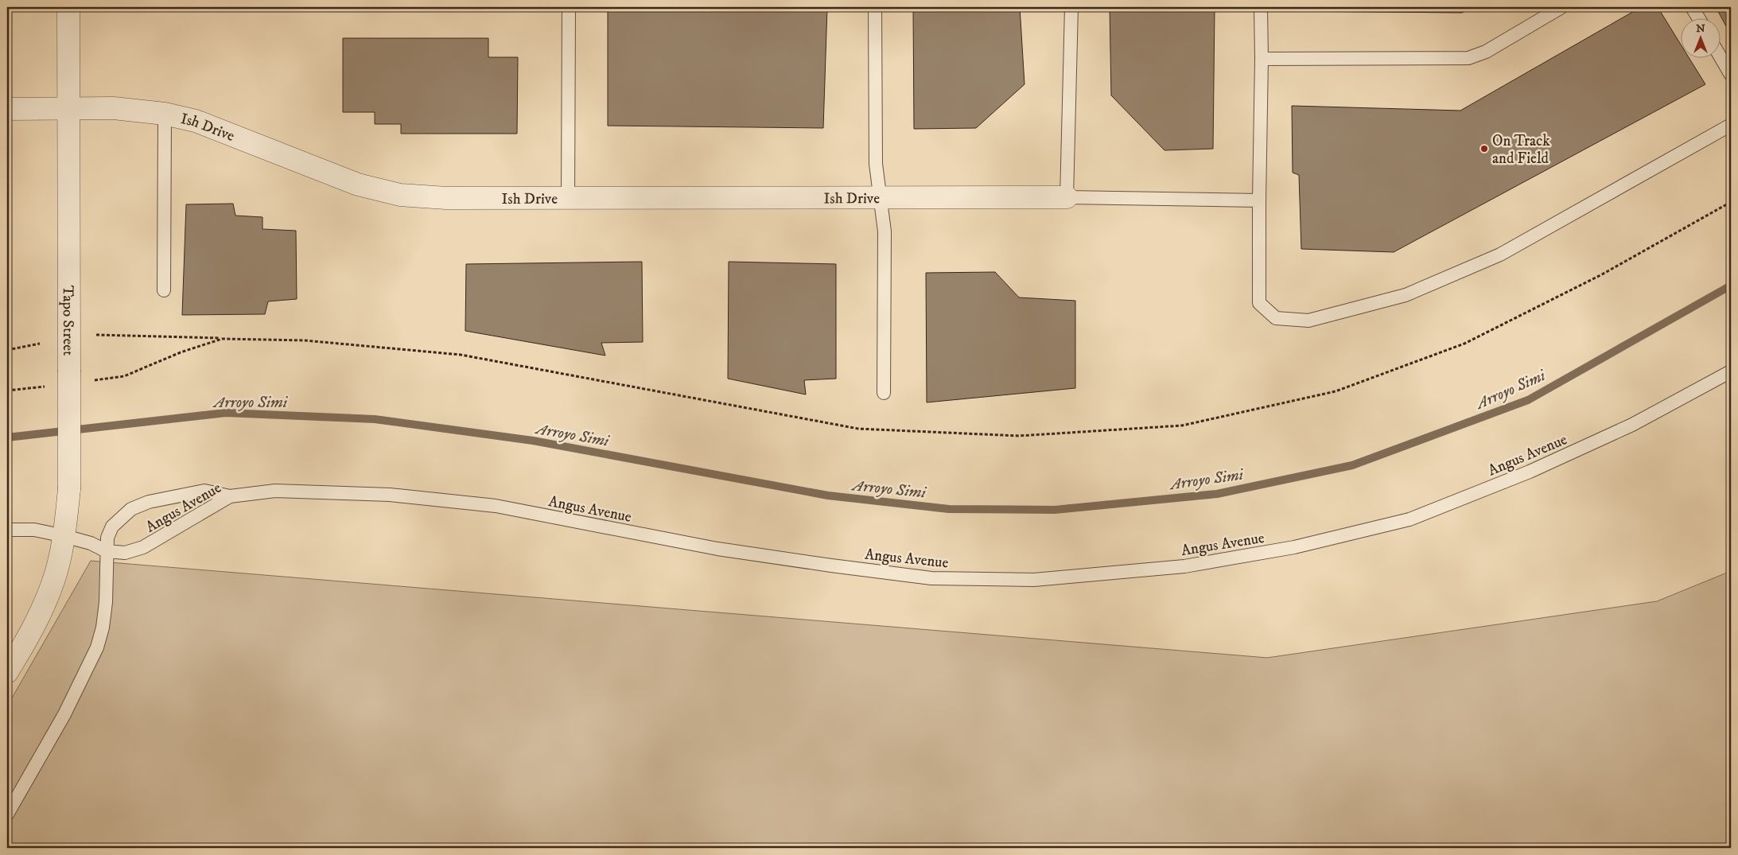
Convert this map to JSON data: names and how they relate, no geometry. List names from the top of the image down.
{
  "streets": {
    "street": ["Ish Drive", "Tapo Street"],
    "lane": ["Angus Avenue"]
  },
  "crossings": [
    ["Ish Drive", "Tapo Street"],
    ["Tapo Street", "Angus Avenue"]
  ],
  "water": ["Arroyo Simi"],
  "places": ["On Track and Field"],
  "north": "top"
}
